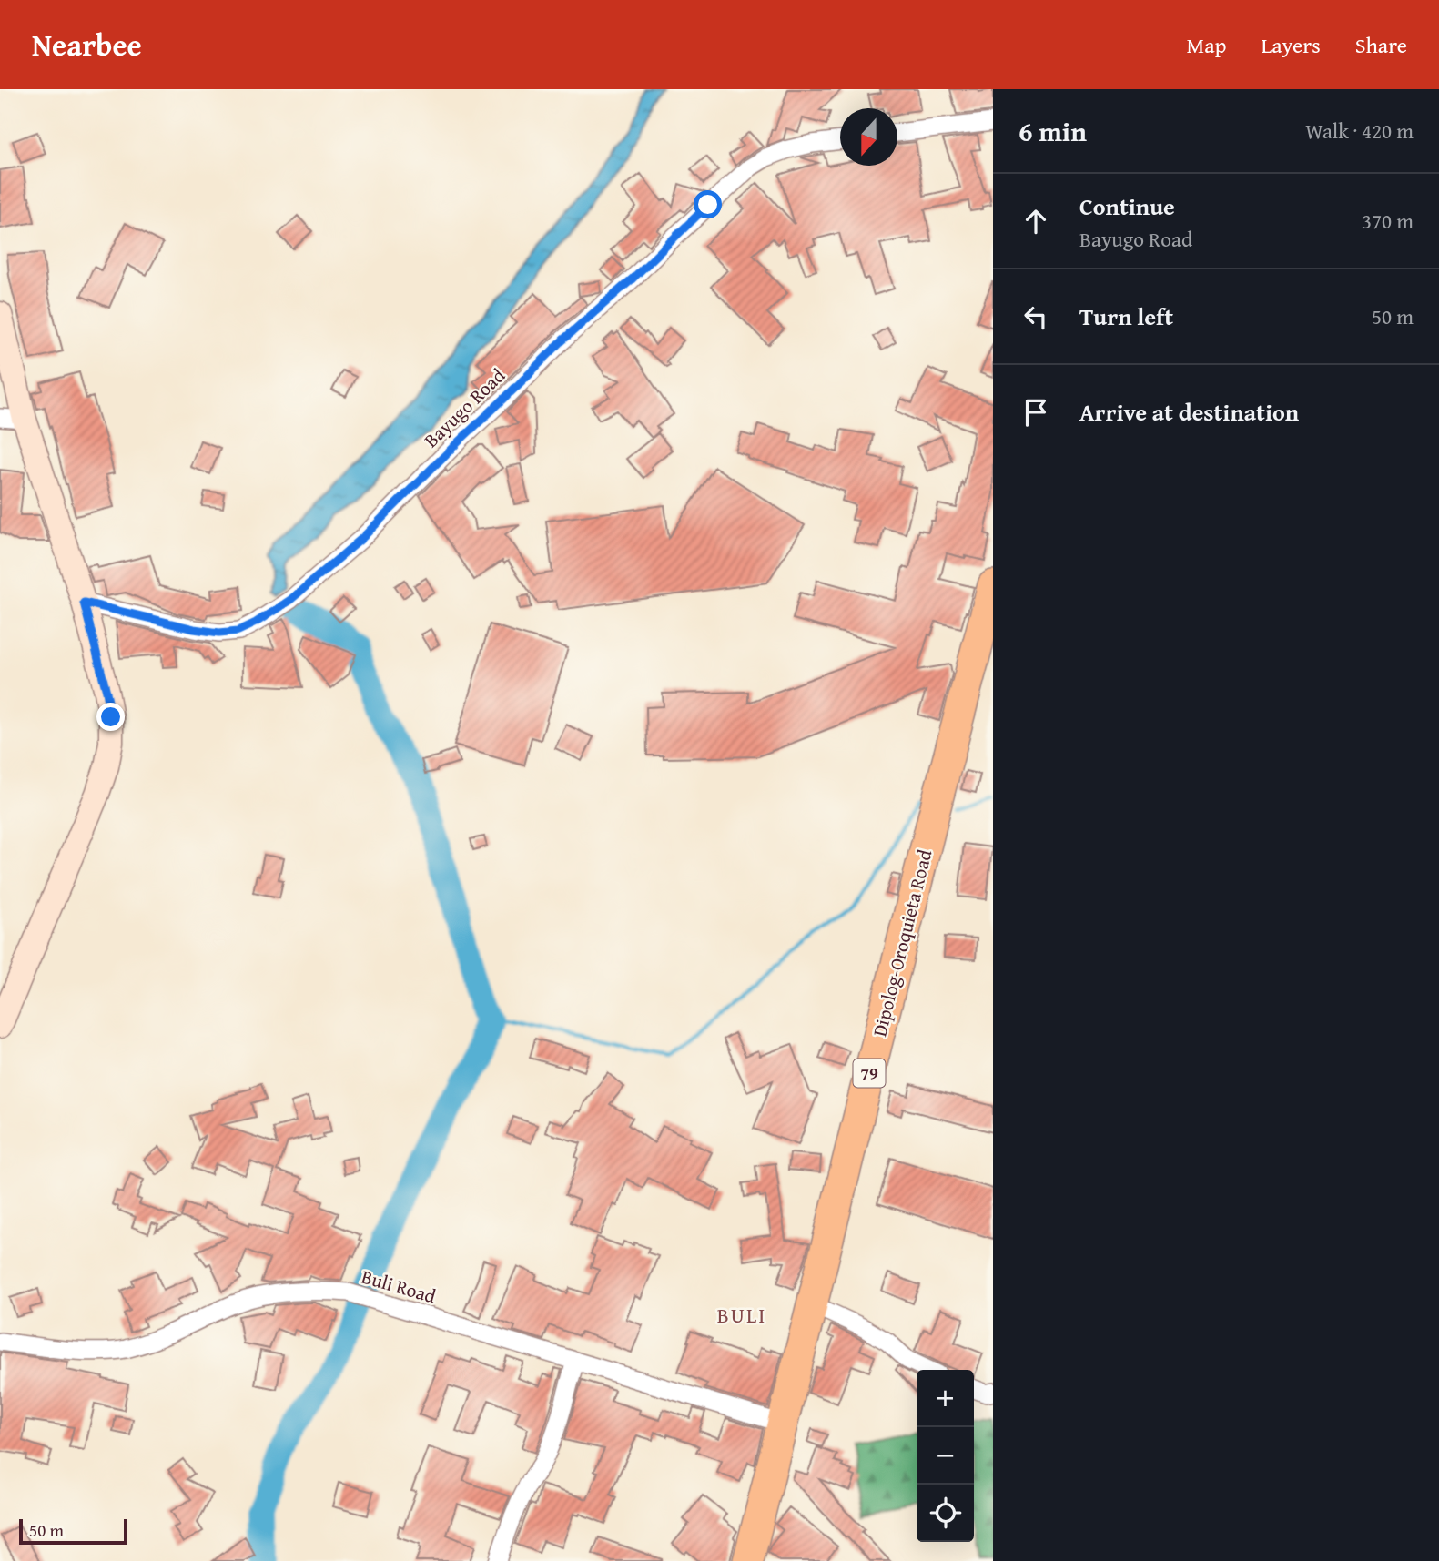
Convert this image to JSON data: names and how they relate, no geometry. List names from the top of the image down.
{
  "streets": {
    "highway": ["Dipolog-Oroquieta Road", "79"],
    "street": ["Bayugo Road", "Buli Road"]
  },
  "crossings": [
    ["Dipolog-Oroquieta Road", "Buli Road"]
  ],
  "districts": ["BULI"],
  "scale_bar": "50 m",
  "north": "bottom",
  "page": {
    "header": "Nearbee",
    "nav": ["Map", "Layers", "Share"],
    "heading": ["6 min", "Walk · 420 m"],
    "list": [
      ["Continue", "Bayugo Road", "370 m"],
      ["Turn left", "50 m"],
      "Arrive at destination"
    ],
    "map_buttons": ["+", "−"],
    "scale": "50 m"
  }
}
